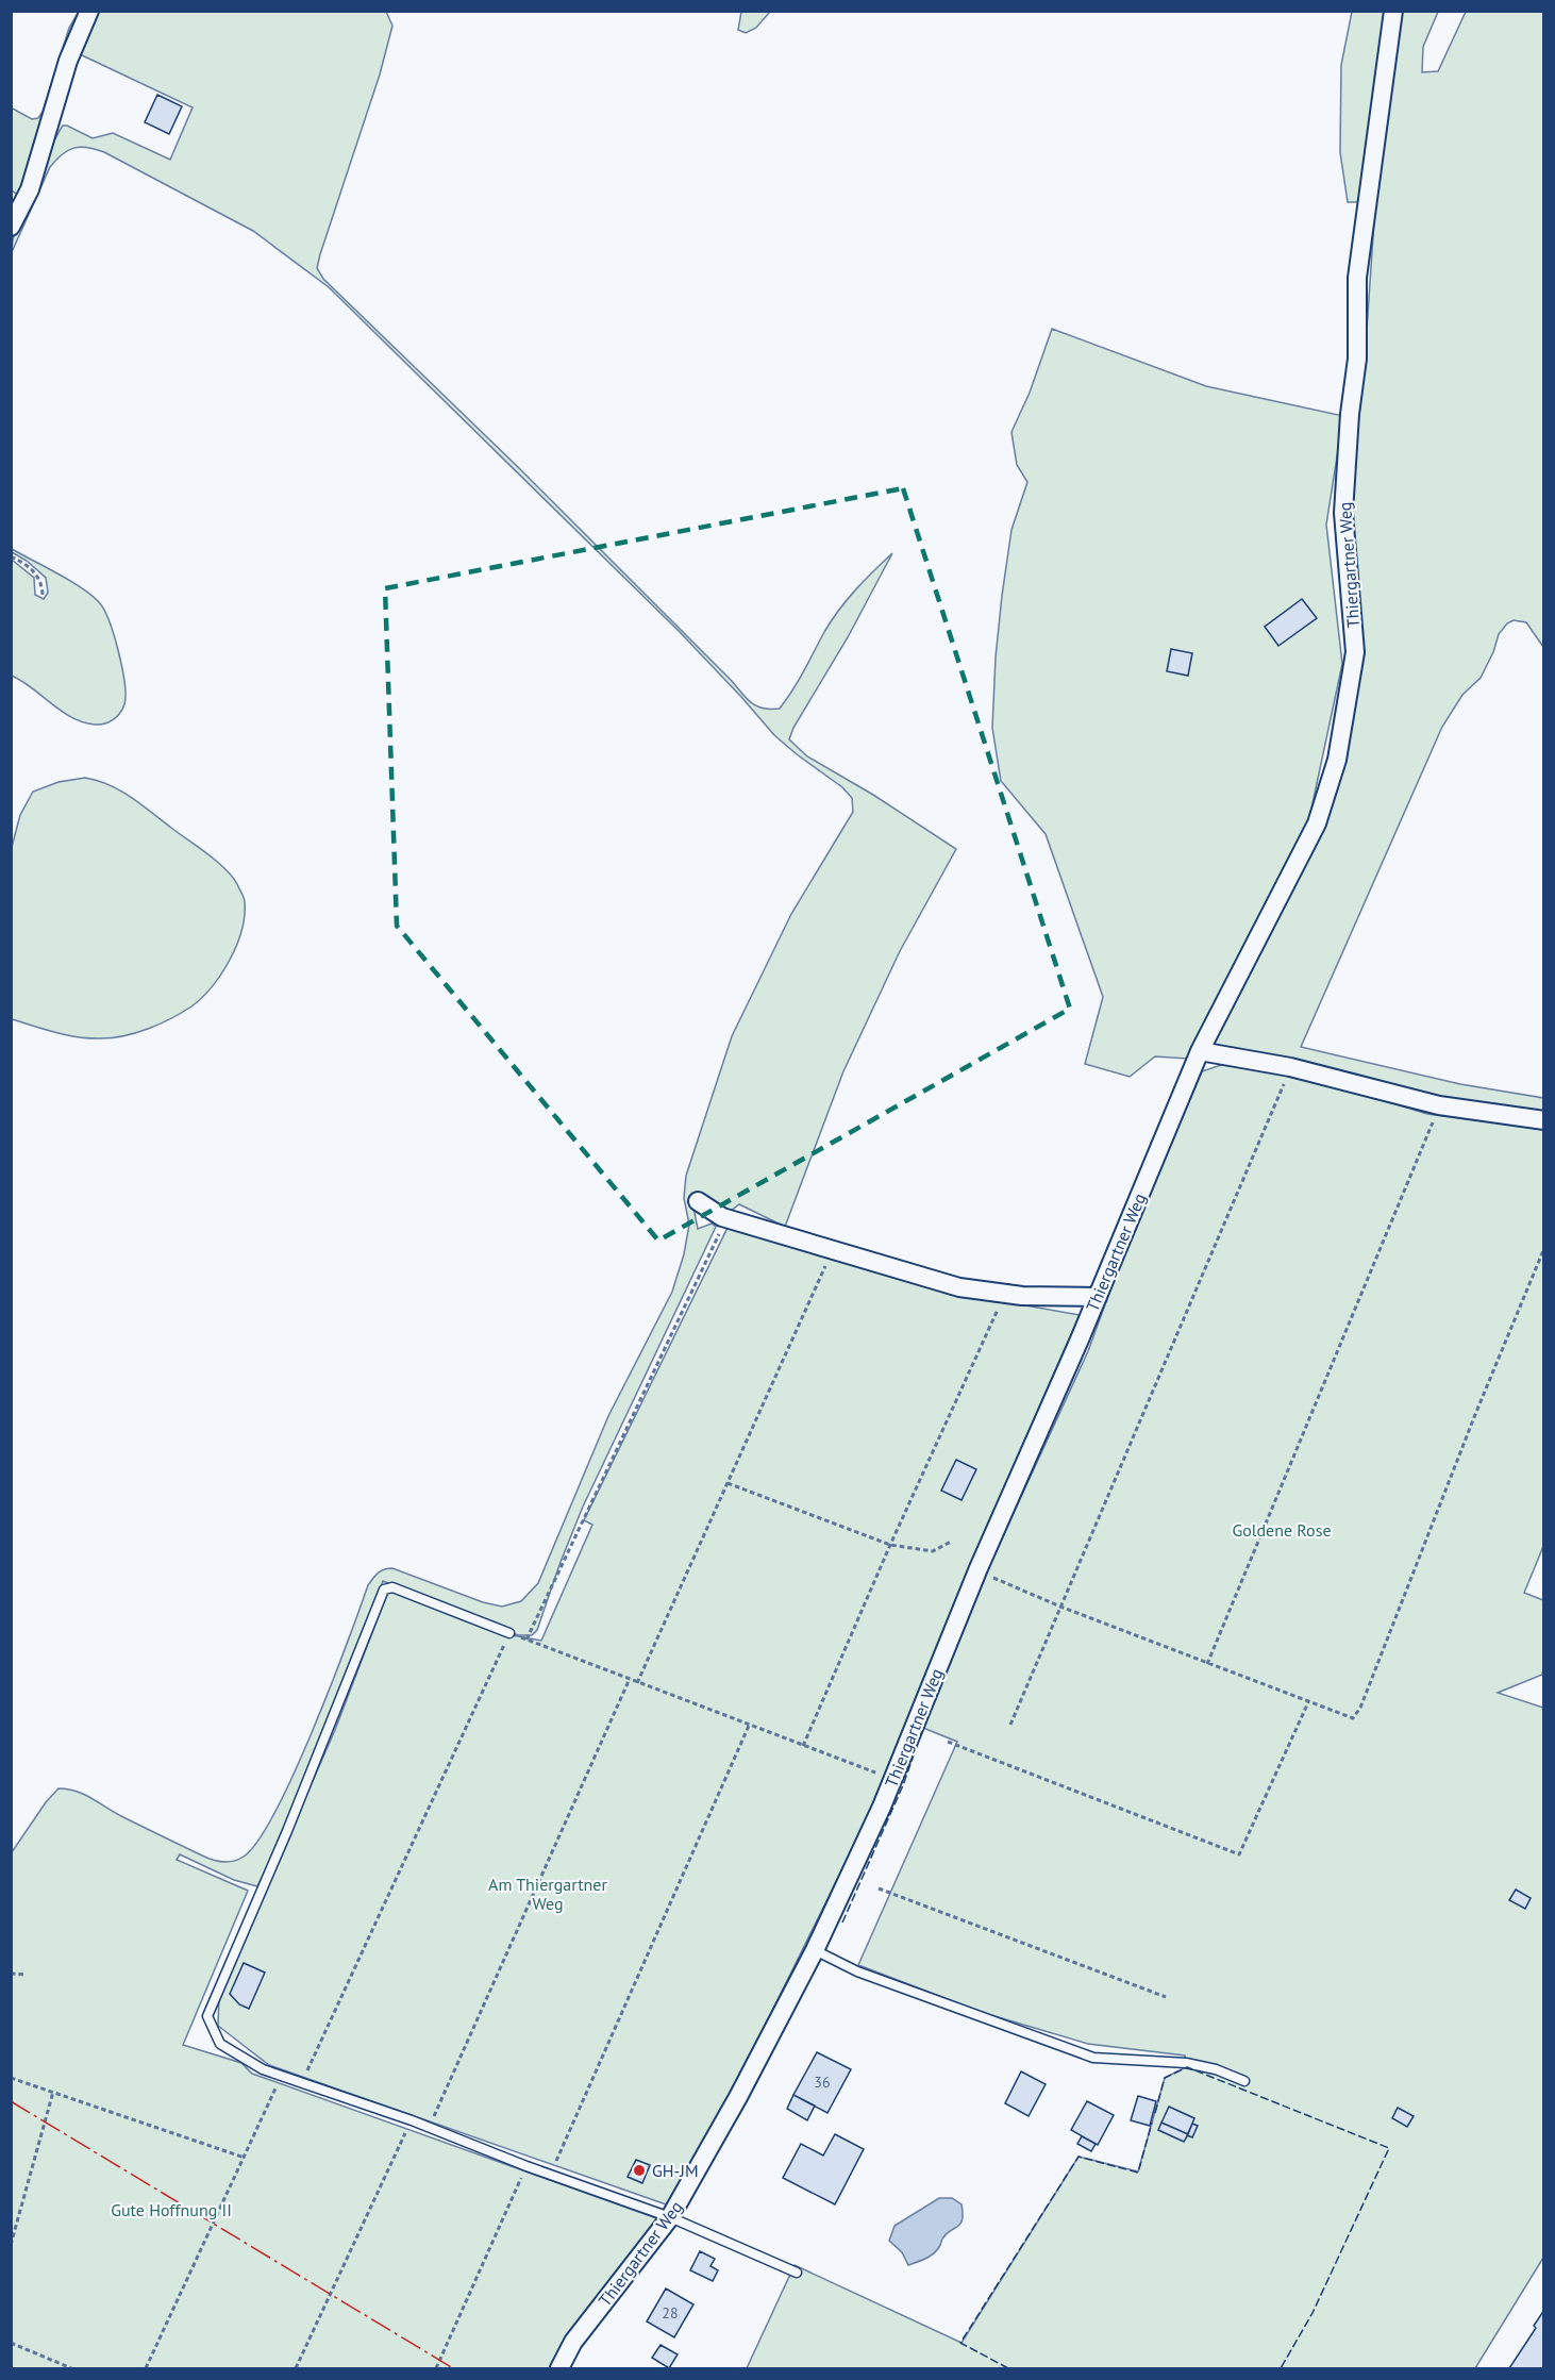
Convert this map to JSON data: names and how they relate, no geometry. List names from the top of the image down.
{
  "streets": {
    "street": ["Thiergartner Weg"]
  },
  "parks": ["Goldene Rose", "Am Thiergartner Weg", "Gute Hoffnung II"],
  "places": ["GH-JM"],
  "house_numbers": ["36", "28"]
}
